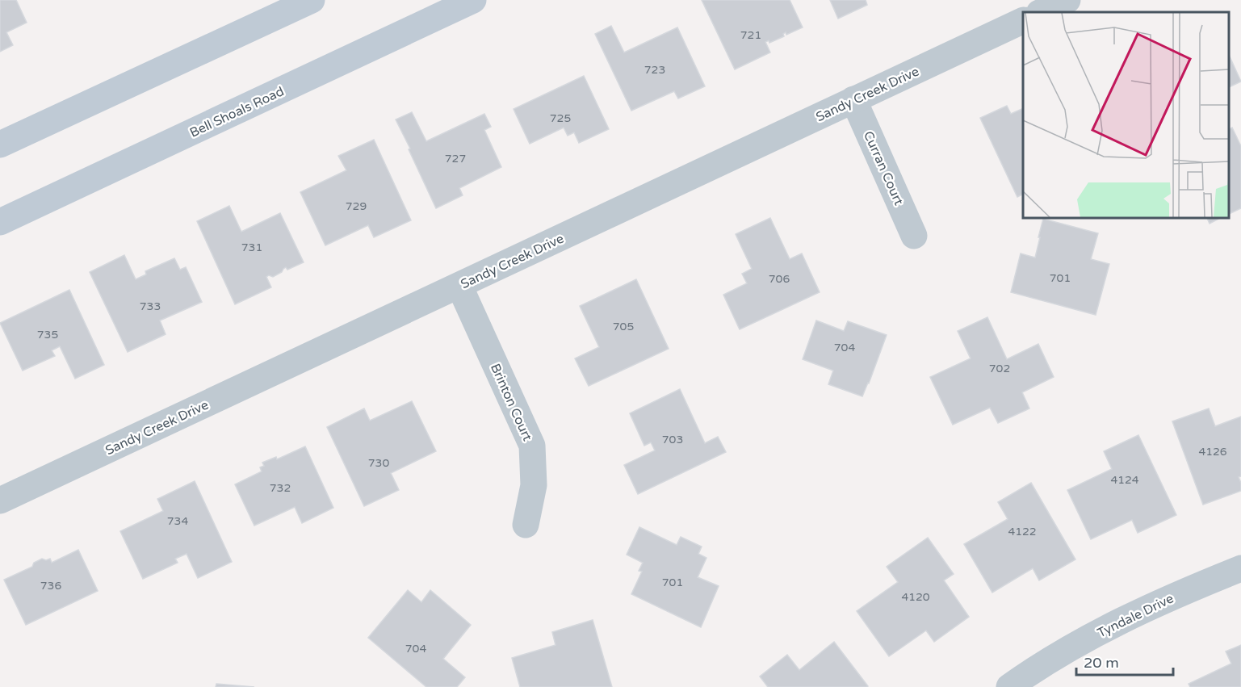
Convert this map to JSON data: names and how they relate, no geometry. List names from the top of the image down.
{
  "streets": {
    "main road": ["Bell Shoals Road"],
    "street": [
      "Sandy Creek Drive",
      "Curran Court",
      "Brinton Court",
      "Tyndale Drive"
    ]
  },
  "crossings": [
    ["Sandy Creek Drive", "Curran Court"],
    ["Sandy Creek Drive", "Brinton Court"]
  ],
  "house_numbers": [
    "721",
    "723",
    "725",
    "727",
    "729",
    "731",
    "701",
    "706",
    "733",
    "705",
    "735",
    "704",
    "702",
    "703",
    "4126",
    "730",
    "4124",
    "732",
    "734",
    "4122",
    "701",
    "736",
    "4120",
    "704"
  ],
  "scale_bar": "20 m"
}
